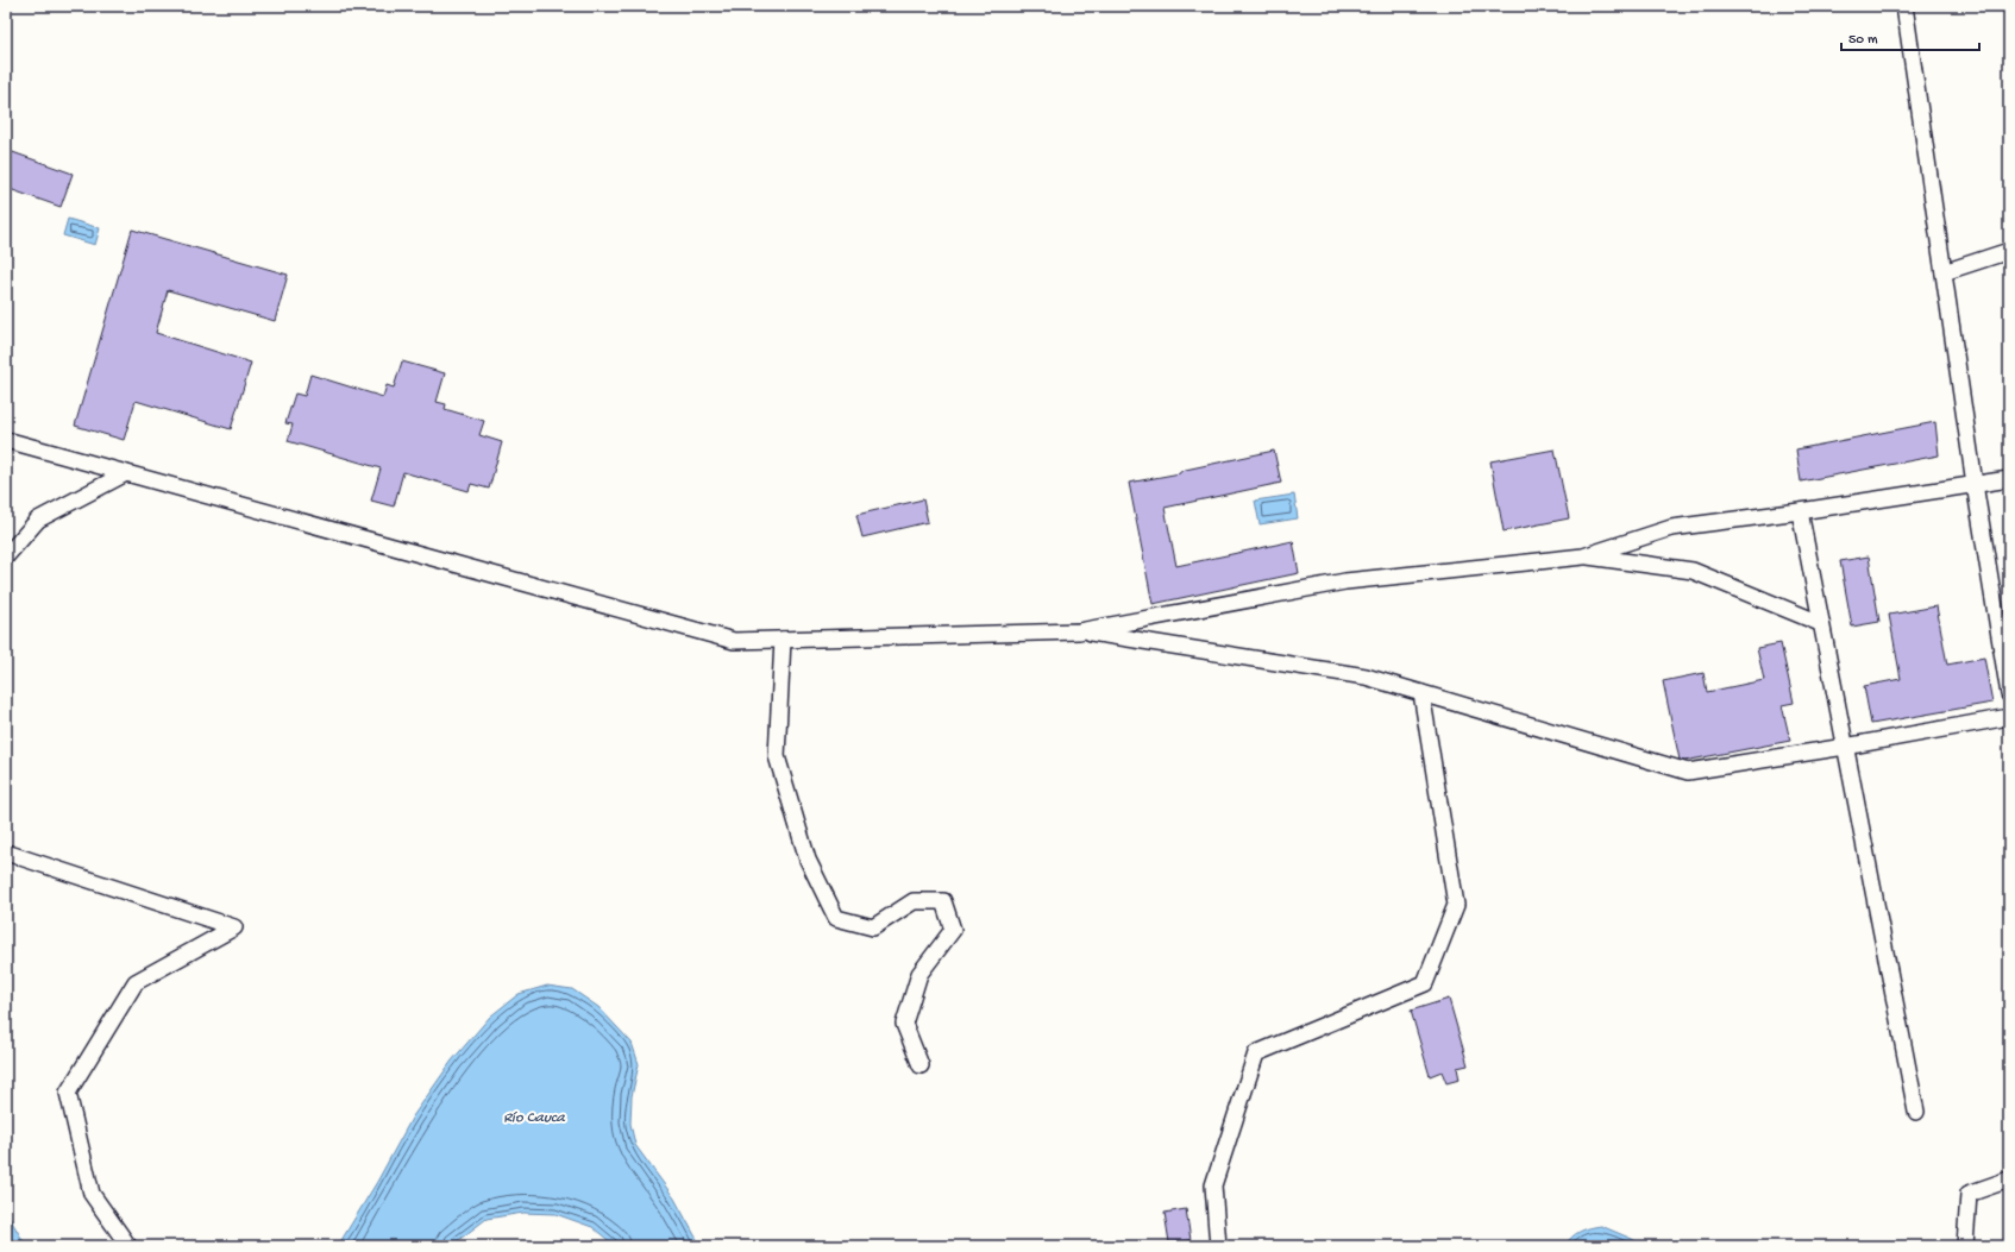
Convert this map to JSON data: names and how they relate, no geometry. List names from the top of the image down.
{
  "water": ["Río Cauca"],
  "scale_bar": "50 m"
}
